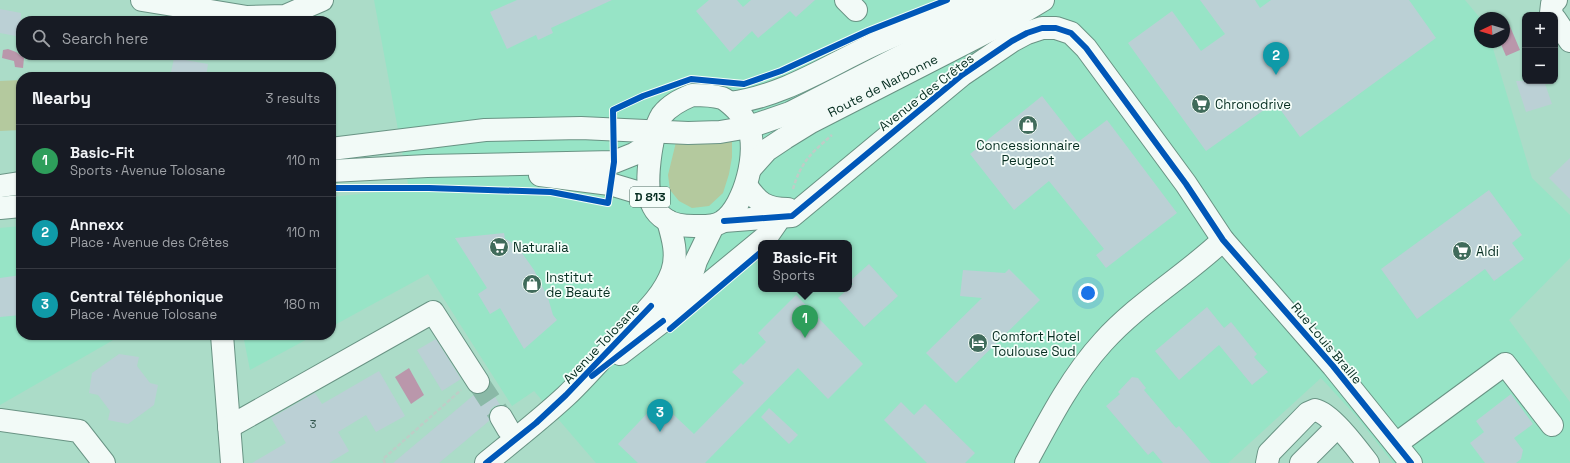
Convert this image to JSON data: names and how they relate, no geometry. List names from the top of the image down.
{
  "streets": {
    "main road": [
      "Route de Narbonne",
      "Avenue des Crêtes",
      "D 813",
      "Avenue Tolosane",
      "Rue Louis Braille"
    ]
  },
  "crossings": [
    ["Route de Narbonne", "D 813"],
    ["Route de Narbonne", "Avenue Tolosane"],
    ["Avenue des Crêtes", "Avenue Tolosane"],
    ["Avenue des Crêtes", "Rue Louis Braille"],
    ["D 813", "Avenue Tolosane"]
  ],
  "places": {
    "supermarket": ["Chronodrive", "Naturalia", "Aldi"],
    "shop": ["Concessionnaire Peugeot", "Institut de Beauté"],
    "hotel": ["Comfort Hotel Toulouse Sud"]
  },
  "house_numbers": ["3"],
  "north": "left",
  "page": {
    "map_buttons": ["+", "−"],
    "search": "Search here",
    "pins": ["2", "1", "3"],
    "heading": ["Nearby", "3 results"],
    "list": [
      {
        "mark": "1",
        "name": "Basic-Fit",
        "note": "Sports · Avenue Tolosane",
        "value": "110 m"
      },
      {
        "mark": "2",
        "name": "Annexx",
        "note": "Place · Avenue des Crêtes",
        "value": "110 m"
      },
      {
        "mark": "3",
        "name": "Central Téléphonique",
        "note": "Place · Avenue Tolosane",
        "value": "180 m"
      }
    ],
    "popup": ["Basic-Fit", "Sports"]
  }
}
